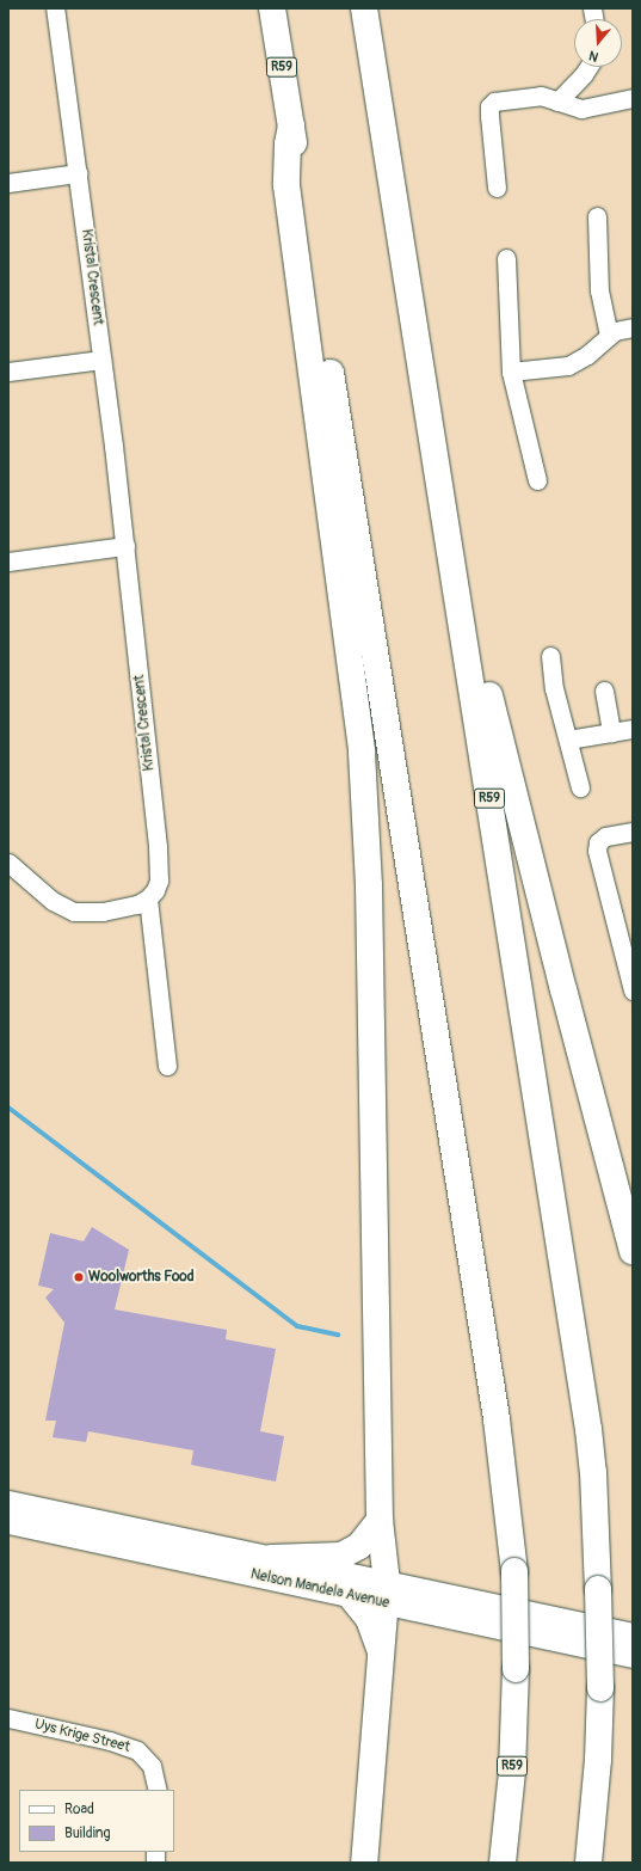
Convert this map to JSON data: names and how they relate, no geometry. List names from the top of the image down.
{
  "streets": {
    "highway": ["R59"],
    "street": ["Kristal Crescent", "Nelson Mandela Avenue", "Uys Krige Street"]
  },
  "places": ["Woolworths Food"],
  "legend": ["Road", "Building"],
  "north": "bottom"
}
